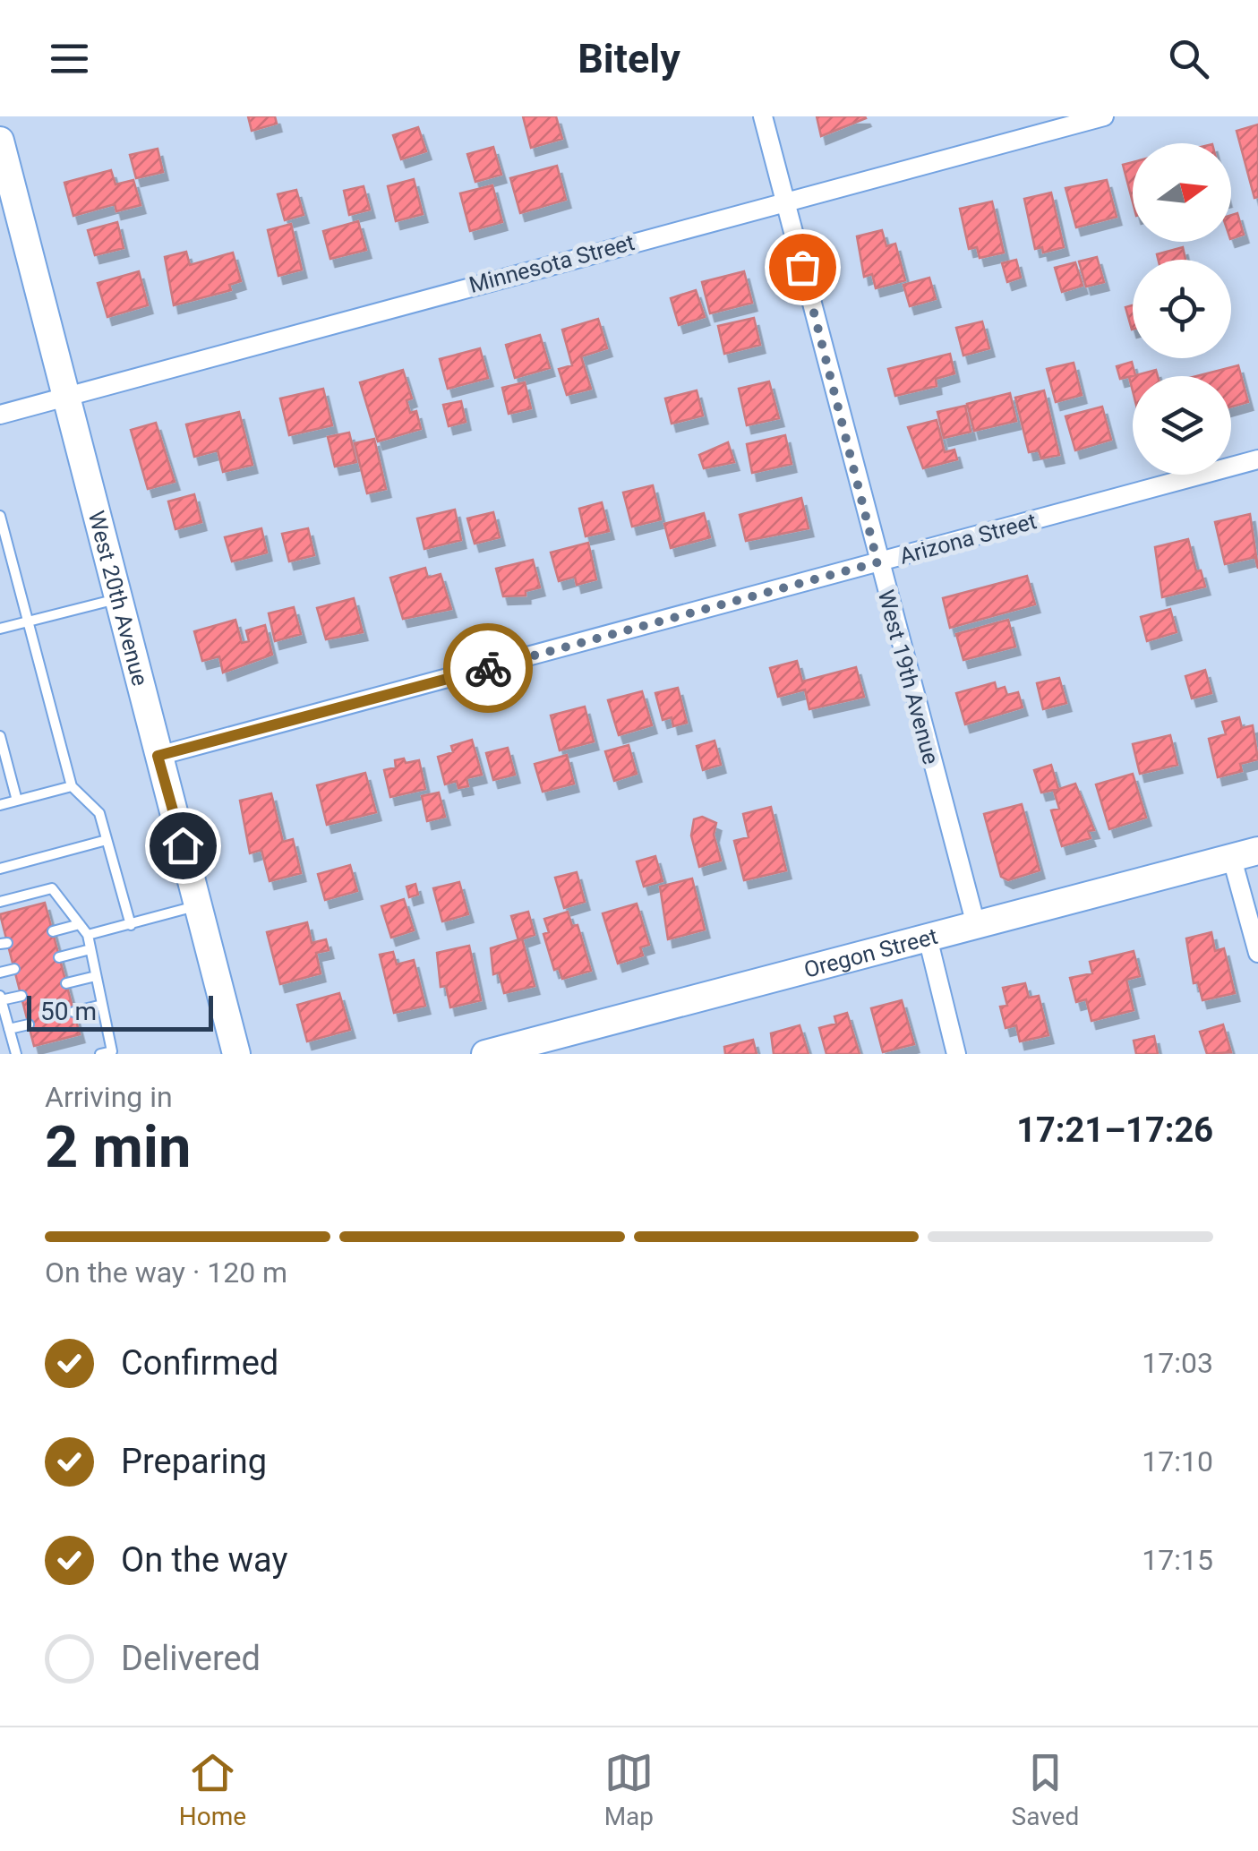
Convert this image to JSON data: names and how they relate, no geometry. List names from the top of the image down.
{
  "streets": {
    "main road": ["West 20th Avenue", "Oregon Street"],
    "street": ["Minnesota Street", "Arizona Street", "West 19th Avenue"]
  },
  "crossings": [
    ["Minnesota Street", "West 20th Avenue"],
    ["Minnesota Street", "West 19th Avenue"],
    ["Arizona Street", "West 20th Avenue"],
    ["Arizona Street", "West 19th Avenue"],
    ["West 19th Avenue", "Oregon Street"]
  ],
  "scale_bar": "50 m",
  "north": "right",
  "page": {
    "header": "Bitely",
    "scale": "50 m",
    "heading": ["2 min", "Arriving in", "17:21–17:26"],
    "bar": "On the way · 120 m",
    "list": [
      ["Confirmed", "17:03"],
      ["Preparing", "17:10"],
      ["On the way", "17:15"],
      "Delivered"
    ],
    "tabs": ["Home", "Map", "Saved"]
  }
}
